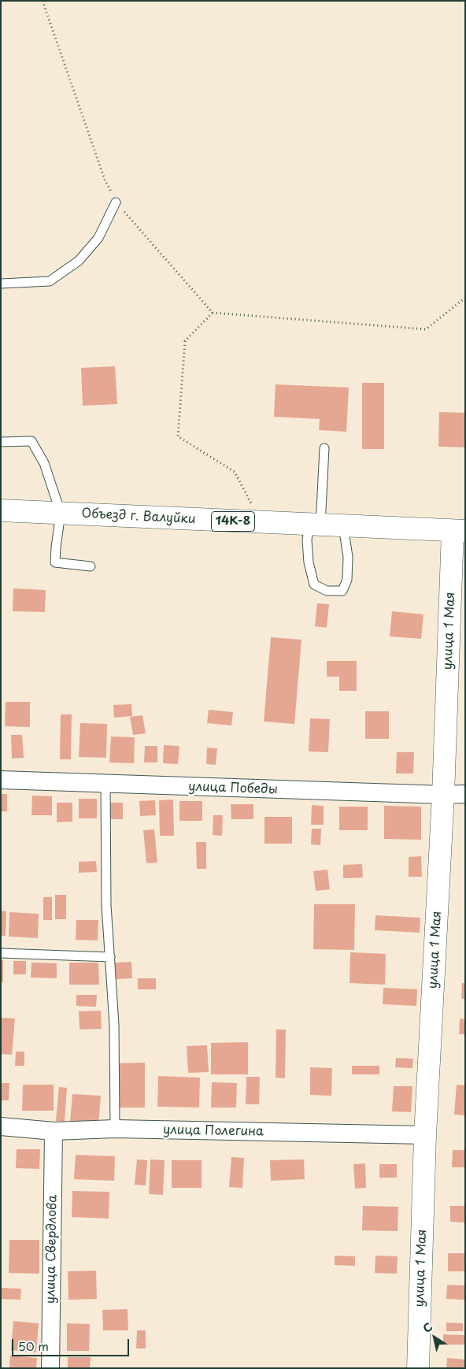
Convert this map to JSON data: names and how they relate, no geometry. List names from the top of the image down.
{
  "streets": {
    "main road": ["Объезд г. Валуйки", "14К-8", "улица 1 Мая"],
    "street": ["улица Победы", "улица Полегина", "улица Свердлова"]
  },
  "crossings": [
    ["Объезд г. Валуйки", "улица 1 Мая"],
    ["улица 1 Мая", "улица Победы"],
    ["улица 1 Мая", "улица Полегина"],
    ["улица Полегина", "улица Свердлова"]
  ],
  "scale_bar": "50 m",
  "north": "top left"
}
